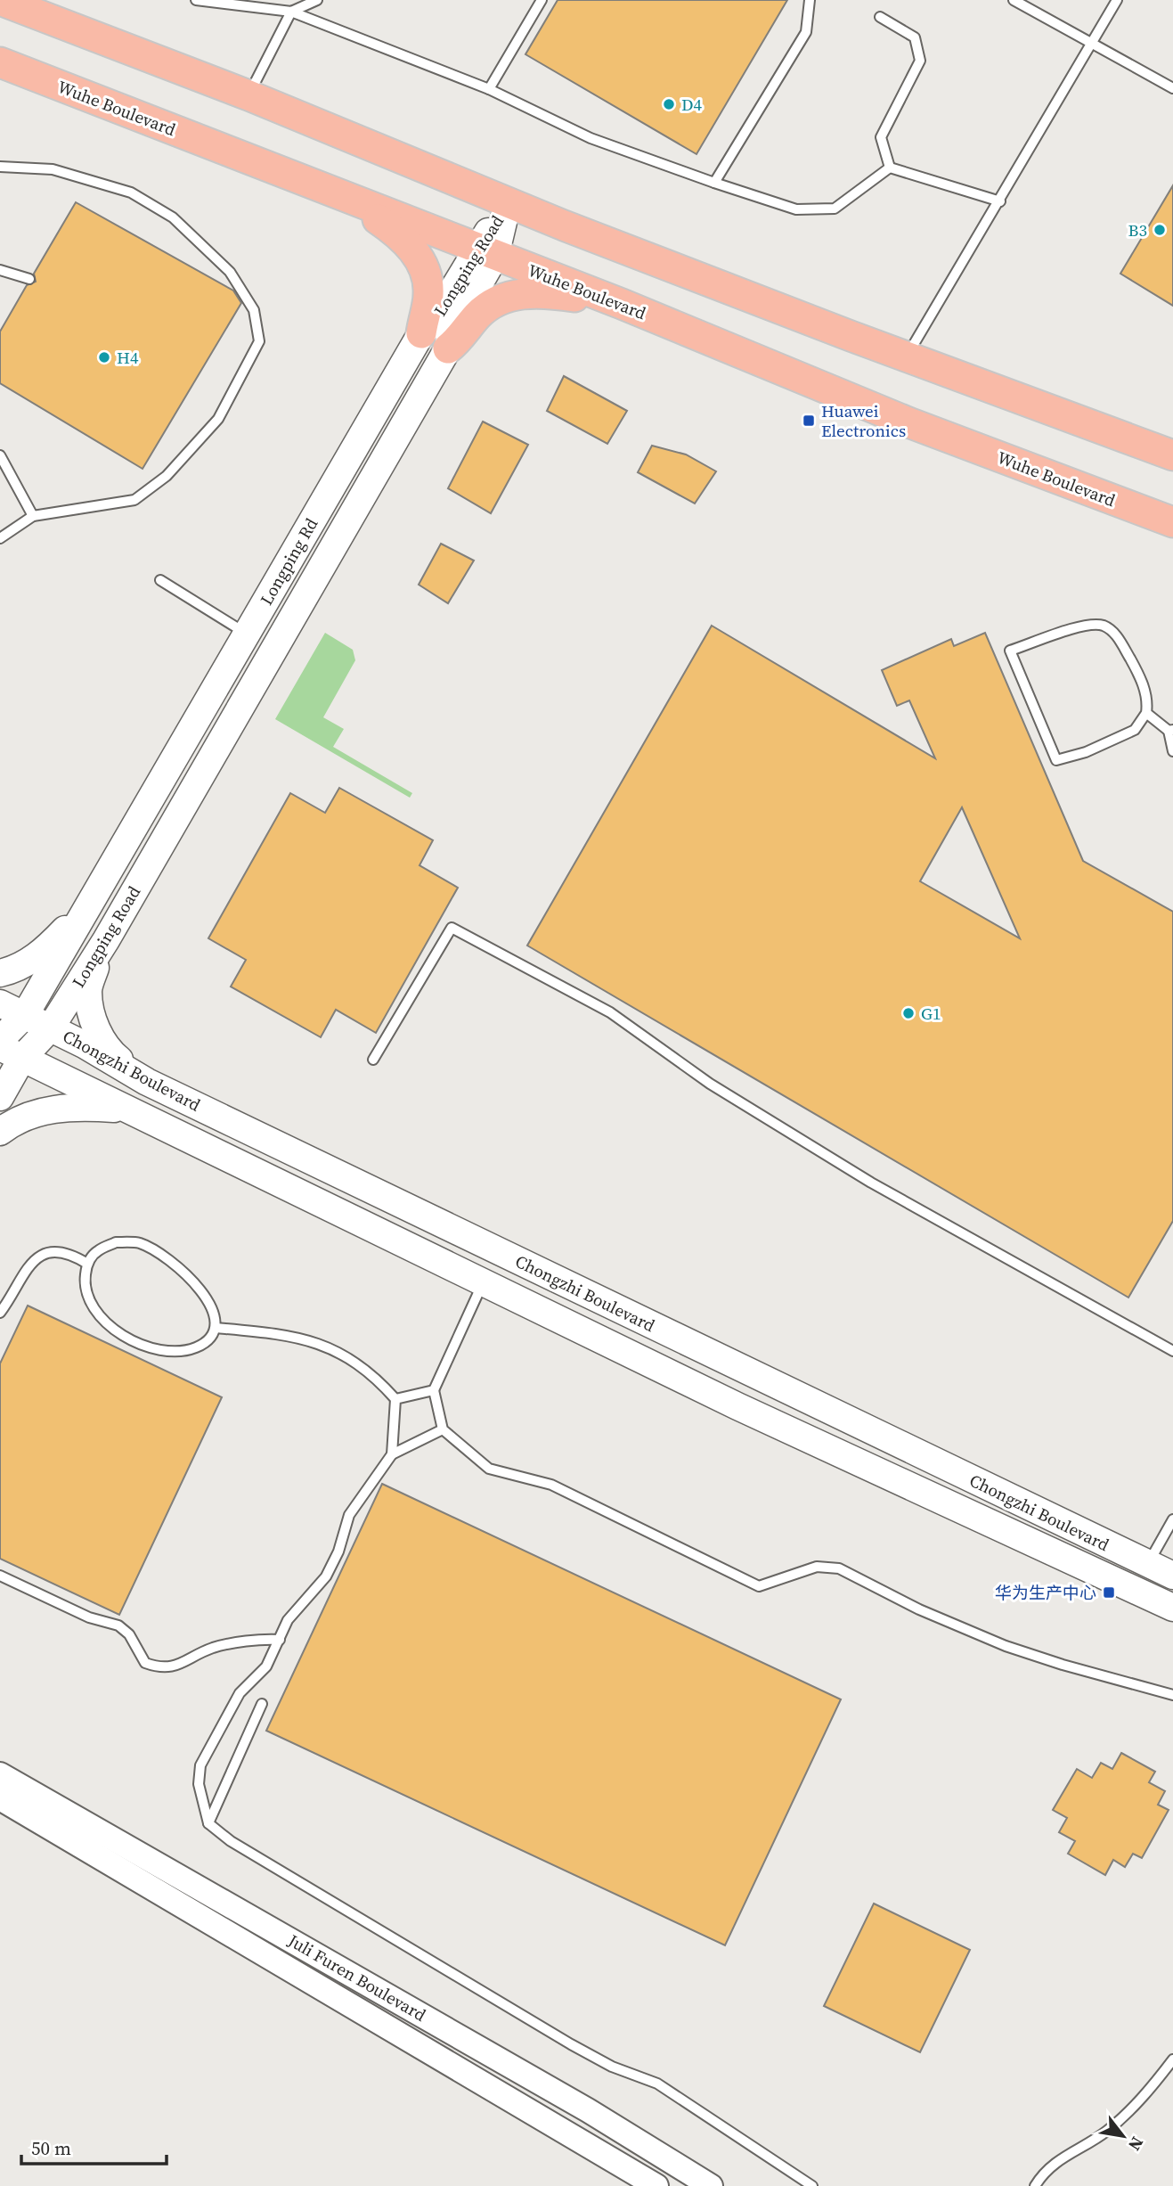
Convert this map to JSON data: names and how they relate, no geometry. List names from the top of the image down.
{
  "streets": {
    "main road": [
      "Wuhe Boulevard",
      "Longping Road",
      "Longping Rd",
      "Chongzhi Boulevard"
    ],
    "street": ["Juli Furen Boulevard"]
  },
  "crossings": [
    ["Wuhe Boulevard", "Longping Road"],
    ["Longping Road", "Longping Rd"],
    ["Longping Road", "Chongzhi Boulevard"]
  ],
  "places": {
    "other": [
      "D4",
      "B3",
      "H4",
      "G1"
    ],
    "transit": ["Huawei Electronics", "华为生产中心"]
  },
  "scale_bar": "50 m",
  "north": "bottom right"
}
